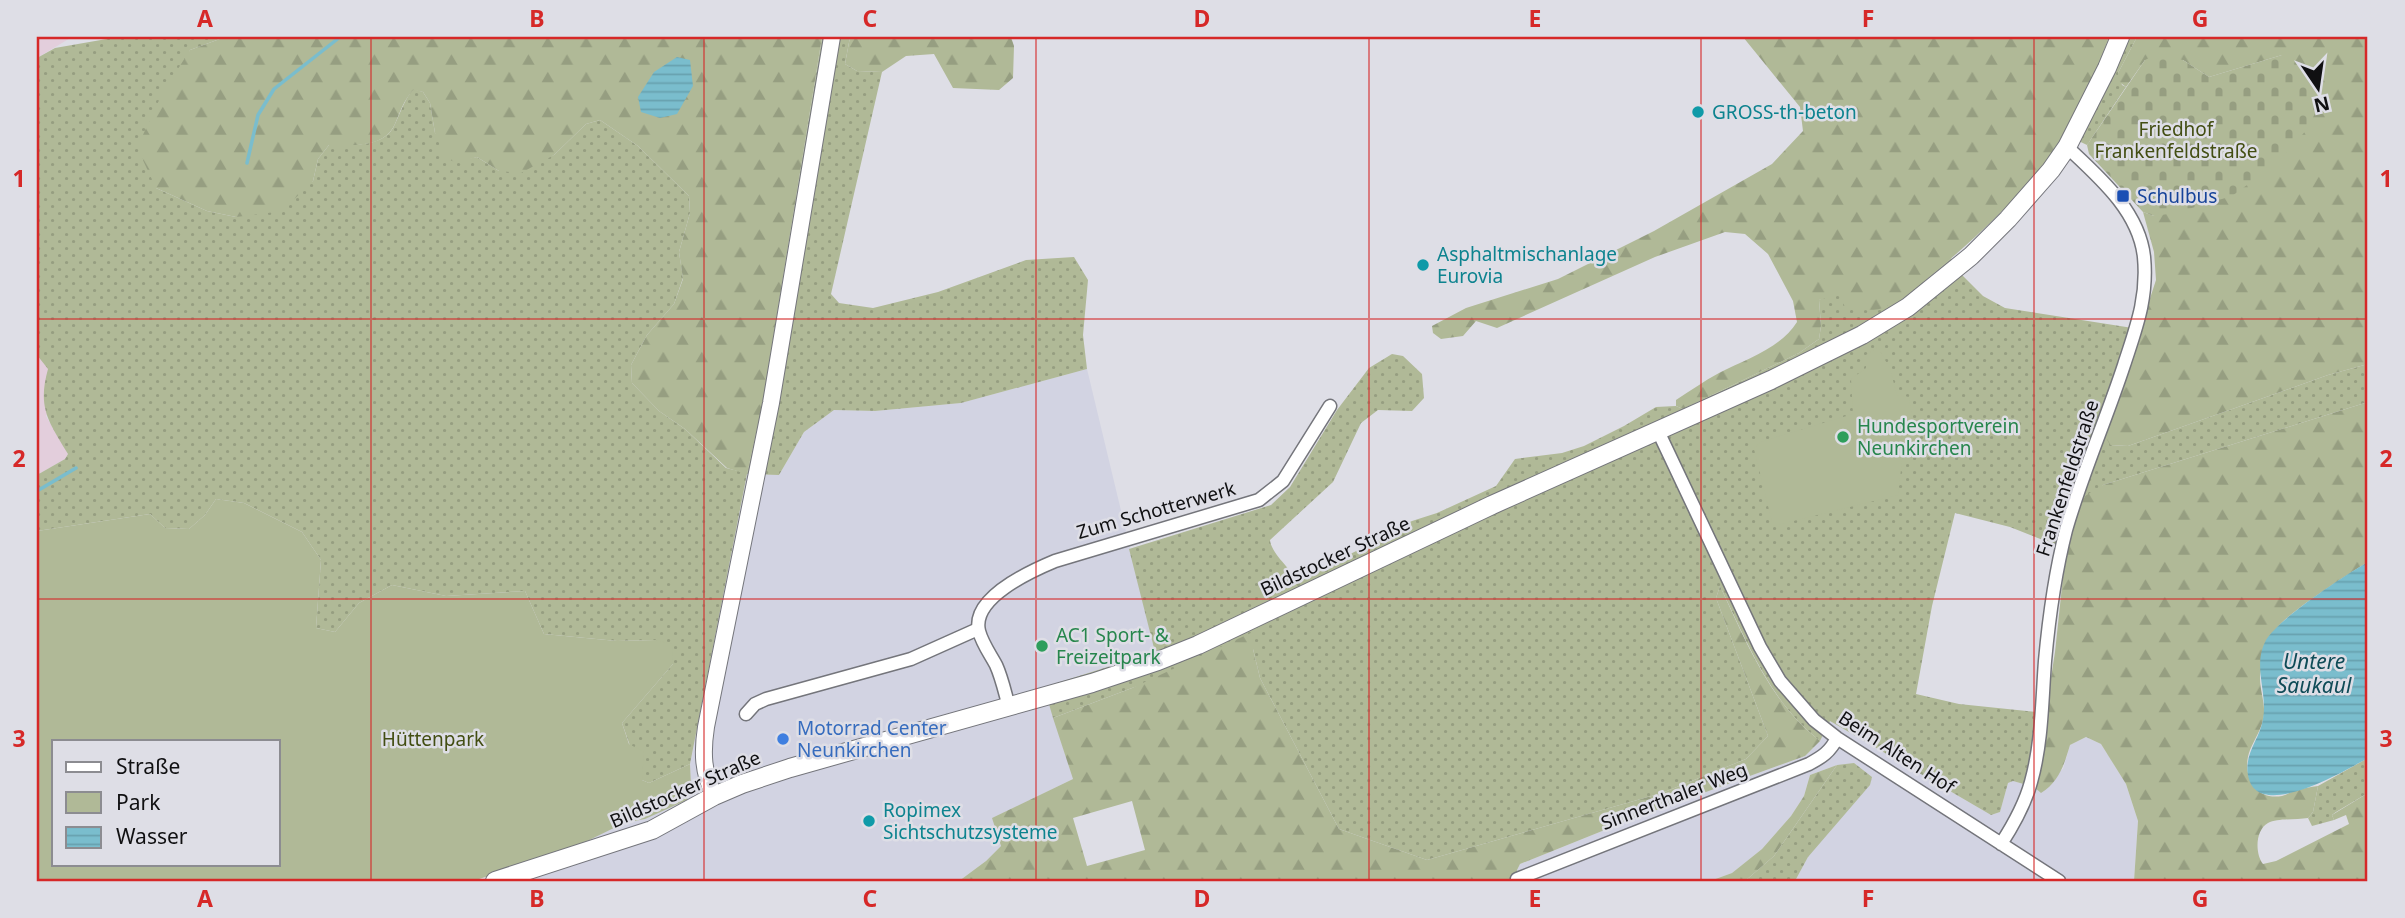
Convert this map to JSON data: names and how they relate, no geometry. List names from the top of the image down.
{
  "streets": {
    "main road": ["Bildstocker Straße"],
    "street": [
      "Frankenfeldstraße",
      "Zum Schotterwerk",
      "Beim Alten Hof",
      "Sinnerthaler Weg"
    ]
  },
  "crossings": [
    ["Frankenfeldstraße", "Bildstocker Straße"],
    ["Frankenfeldstraße", "Beim Alten Hof"],
    ["Bildstocker Straße", "Beim Alten Hof"],
    ["Beim Alten Hof", "Sinnerthaler Weg"]
  ],
  "water": ["Untere Saukaul"],
  "parks": ["Friedhof Frankenfeldstraße", "Hüttenpark"],
  "places": {
    "other": [
      "GROSS-th-beton",
      "Asphaltmischanlage Eurovia",
      "Hundesportverein Neunkirchen",
      "AC1 Sport- & Freizeitpark",
      "Motorrad Center Neunkirchen",
      "Ropimex Sichtschutzsysteme"
    ],
    "transit": ["Schulbus"]
  },
  "legend": ["Straße", "Park", "Wasser"],
  "north": "bottom",
  "grid": {
    "columns": [
      "A",
      "B",
      "C",
      "D",
      "E",
      "F",
      "G"
    ],
    "rows": ["1", "2", "3"]
  }
}
